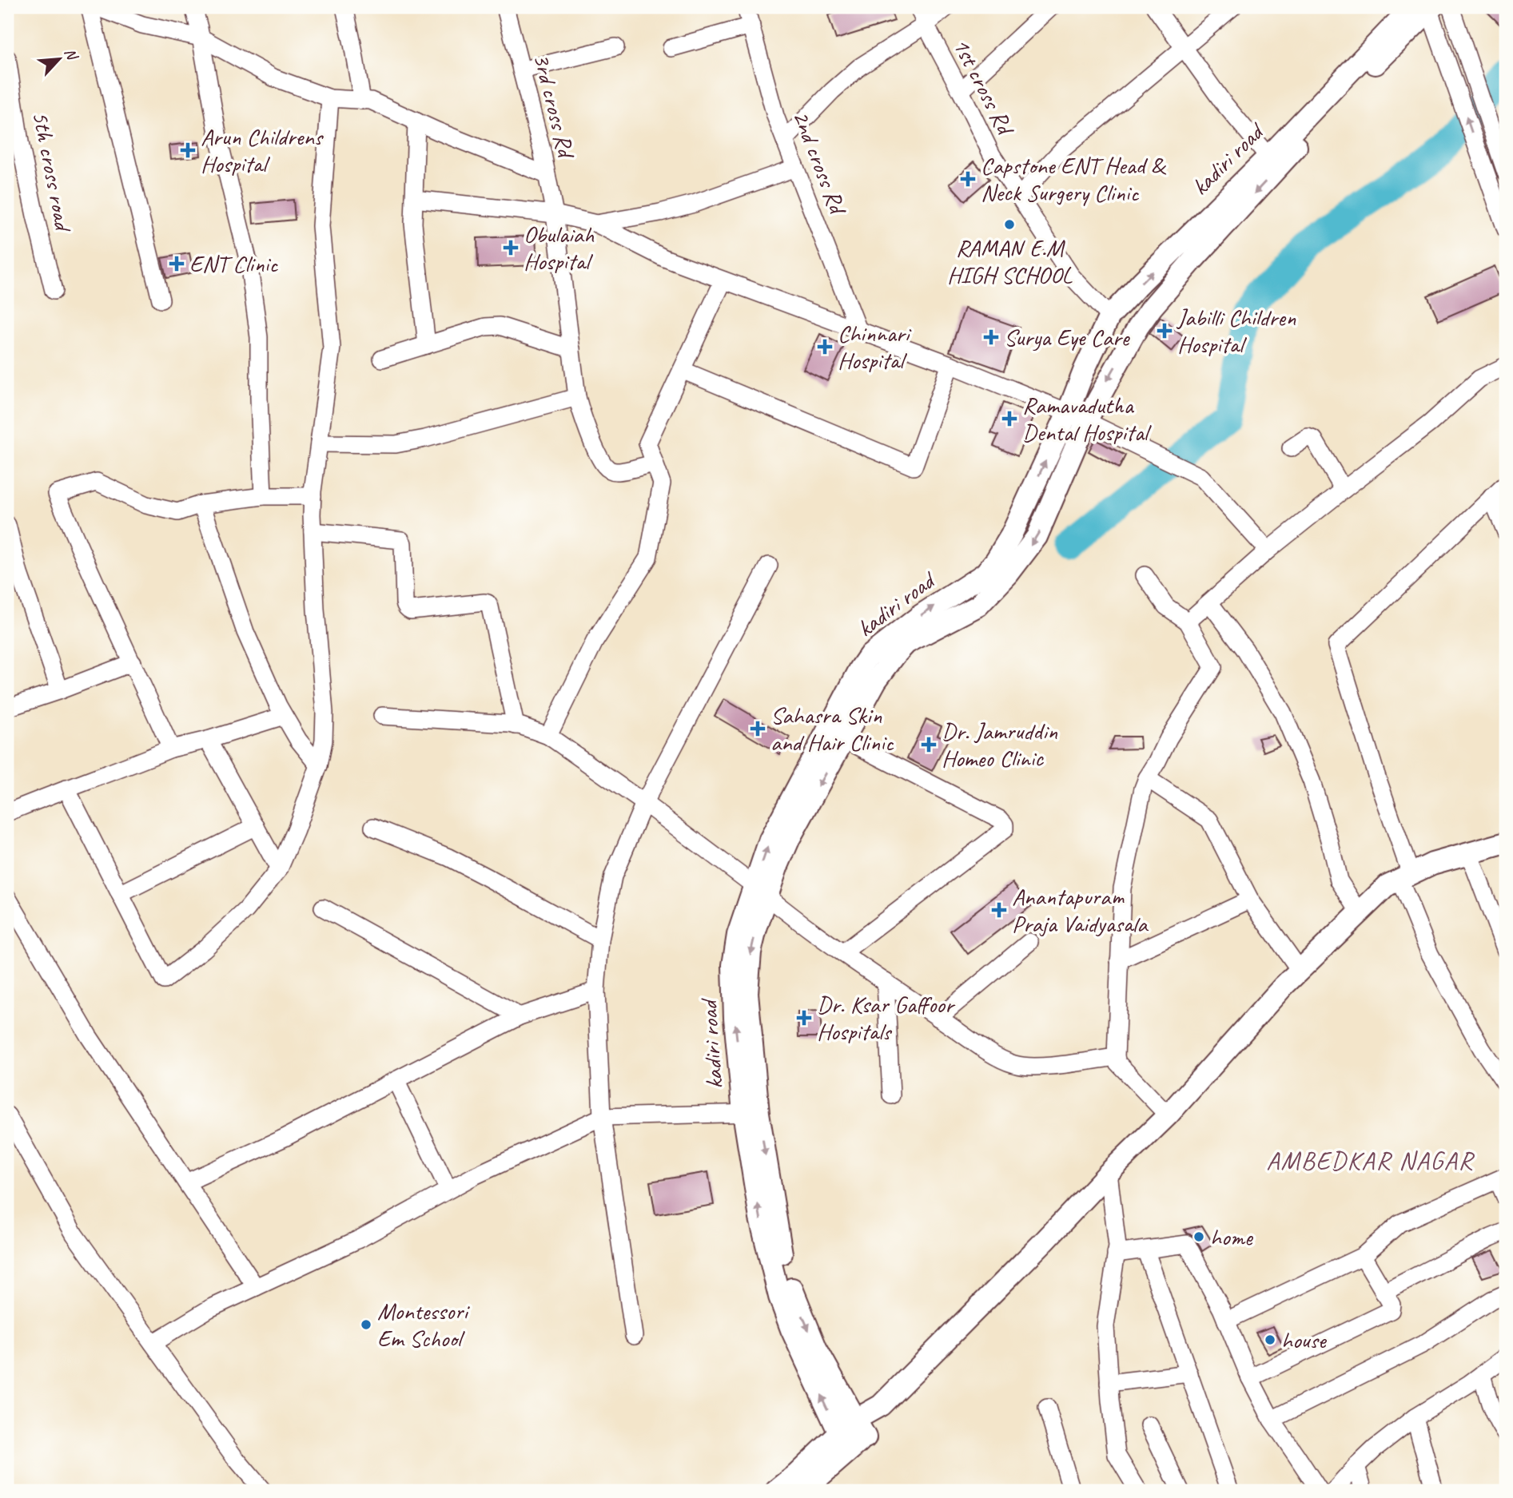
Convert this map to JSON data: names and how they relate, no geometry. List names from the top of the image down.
{
  "streets": {
    "main road": ["kadiri road"],
    "street": [
      "1st cross Rd",
      "3rd cross Rd",
      "2nd cross Rd",
      "5th cross road"
    ]
  },
  "crossings": [
    ["1st cross Rd", "kadiri road"]
  ],
  "districts": ["AMBEDKAR NAGAR"],
  "places": {
    "health": [
      "Arun Childrens Hospital",
      "Capstone ENT Head & Neck Surgery Clinic",
      "Obulaiah Hospital",
      "ENT Clinic",
      "Jabilli Children Hospital",
      "Surya Eye Care",
      "Chinnari Hospital",
      "Ramavadutha Dental Hospital",
      "Sahasra Skin and Hair Clinic",
      "Dr. Jamruddin Homeo Clinic",
      "Anantapuram Praja Vaidyasala",
      "Dr. Ksar Gaffoor Hospitals"
    ],
    "other": [
      "RAMAN E.M HIGH SCHOOL",
      "home",
      "Montessori Em School",
      "house"
    ]
  },
  "north": "top right"
}
